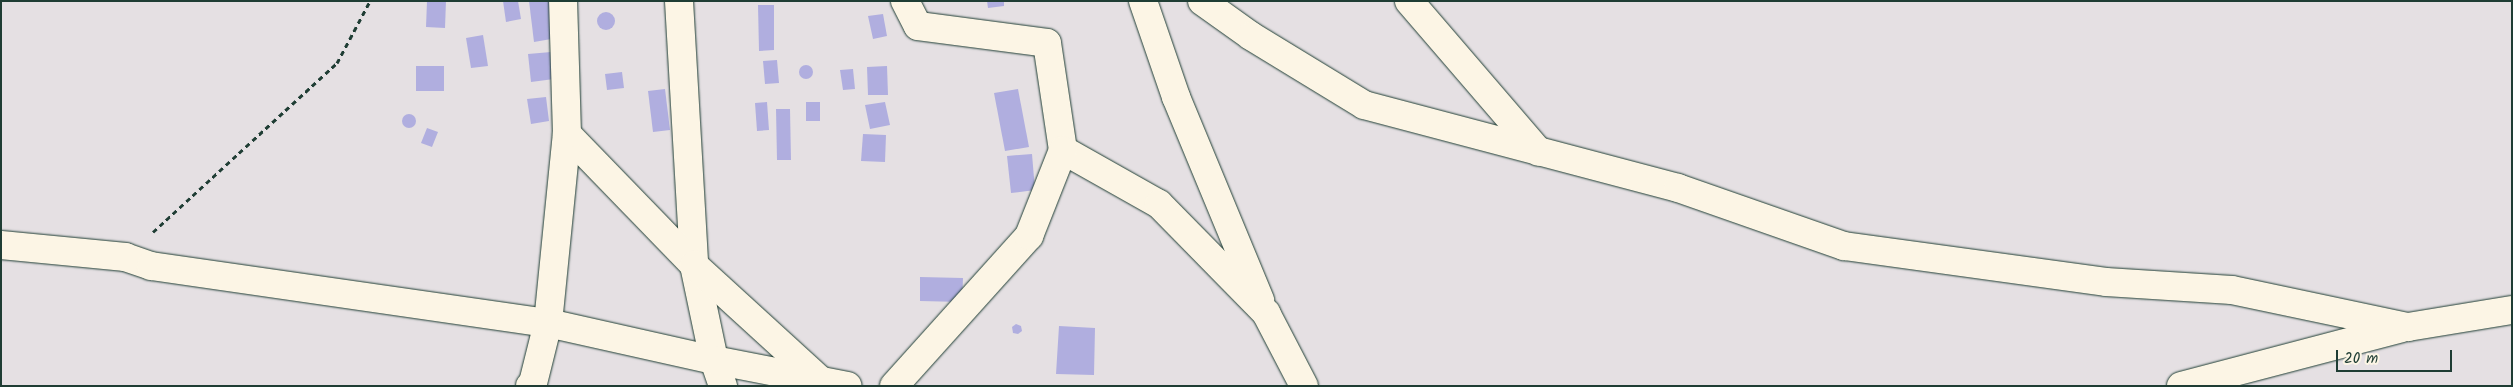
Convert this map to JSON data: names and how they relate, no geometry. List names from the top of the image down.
{
  "scale_bar": "20 m"
}
